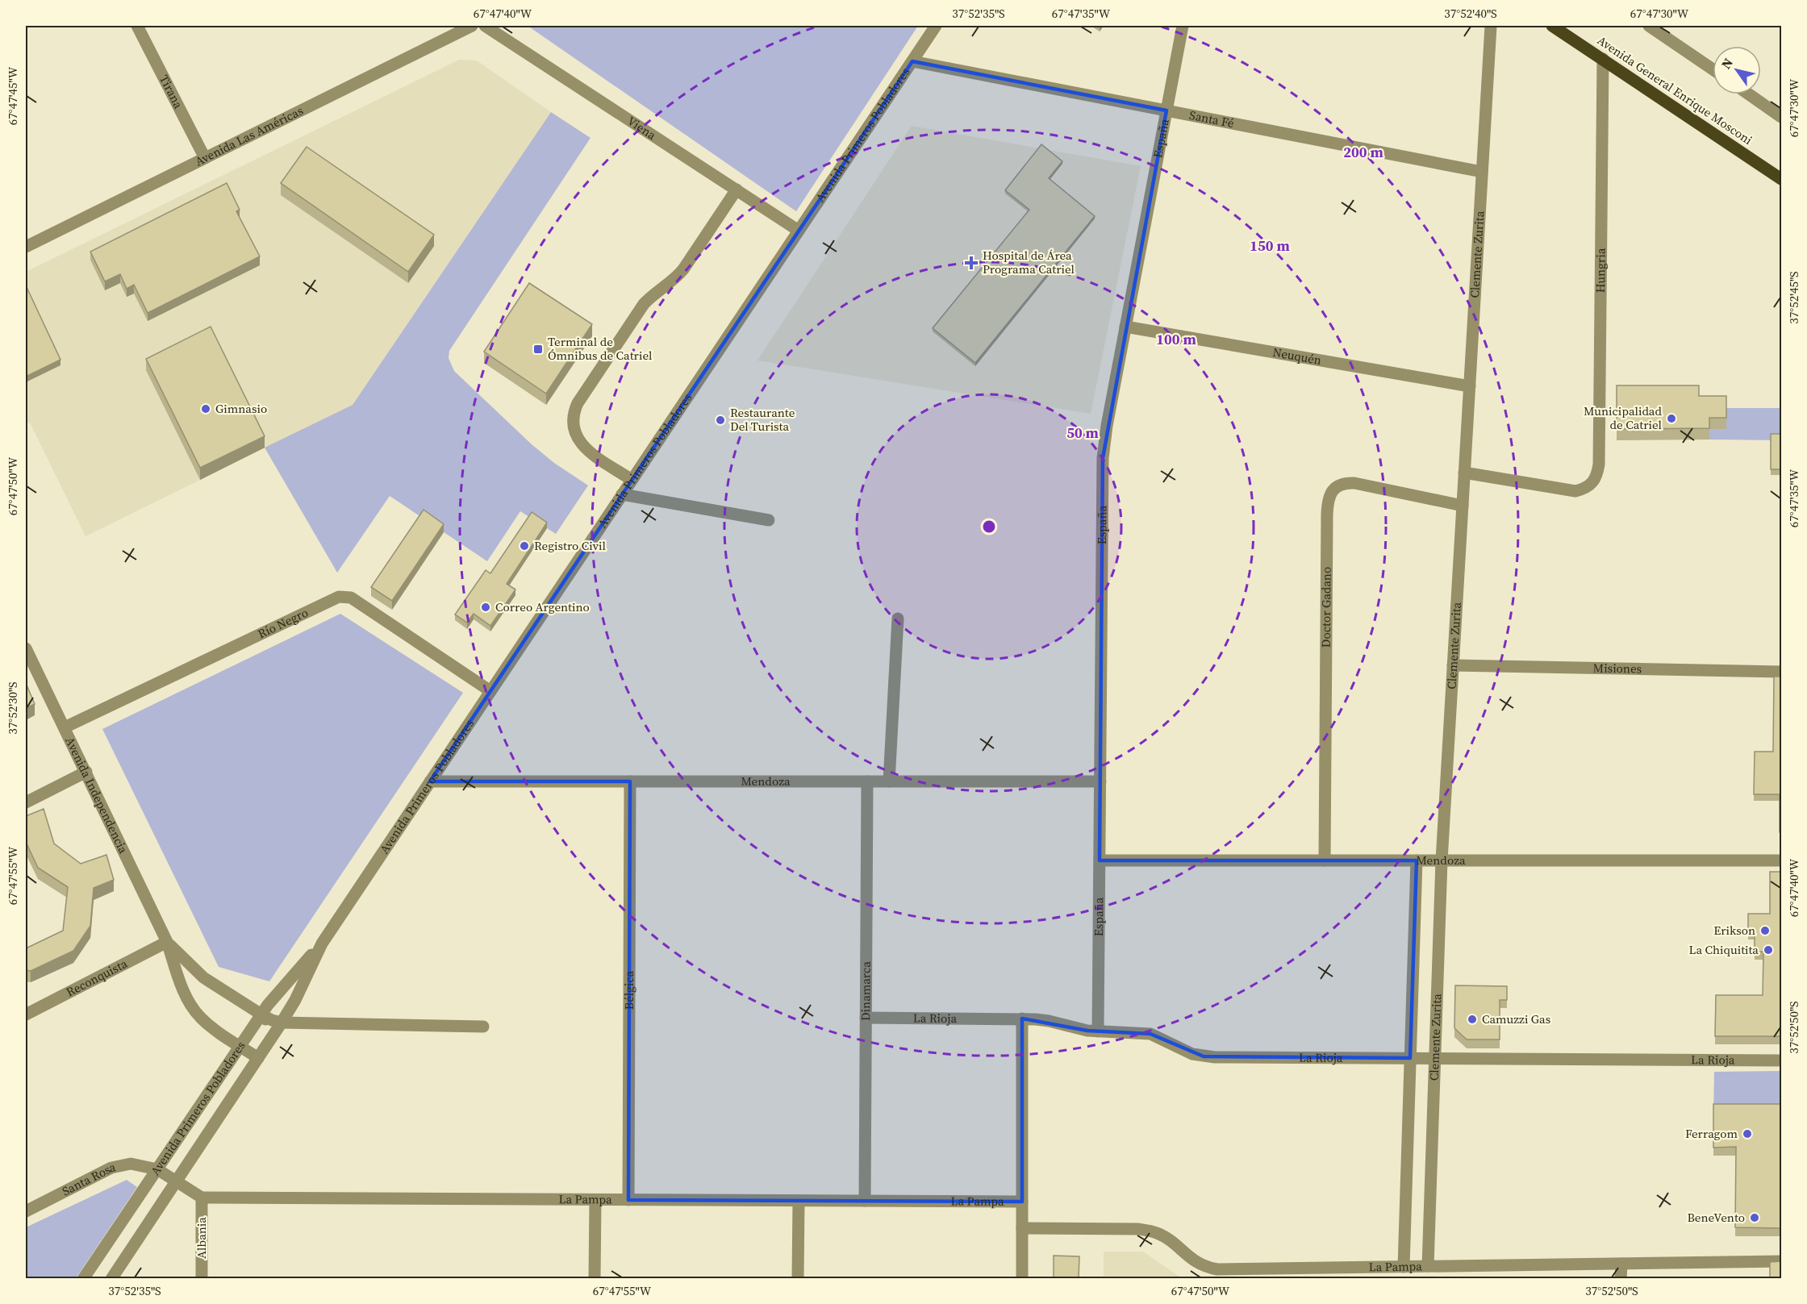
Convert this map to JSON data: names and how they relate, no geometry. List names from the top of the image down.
{
  "streets": {
    "main road": ["Avenida General Enrique Mosconi"],
    "street": [
      "Tirana",
      "Santa Fé",
      "Viena",
      "Avenida Primeros Pobladores",
      "Avenida Las Américas",
      "España",
      "Clemente Zurita",
      "Hungria",
      "Neuquén",
      "Doctor Gadano",
      "Río Negro",
      "Misiones",
      "Mendoza",
      "Avenida Independencia",
      "Reconquista",
      "Bélgica",
      "Dinamarca",
      "La Rioja",
      "Santa Rosa",
      "La Pampa",
      "Albania"
    ]
  },
  "crossings": [
    ["Avenida General Enrique Mosconi", "Hungria"],
    ["Tirana", "Avenida Las Américas"],
    ["Santa Fé", "Avenida Primeros Pobladores"],
    ["Santa Fé", "España"],
    ["Santa Fé", "Clemente Zurita"],
    ["Viena", "Avenida Primeros Pobladores"],
    ["Avenida Primeros Pobladores", "Río Negro"],
    ["Avenida Primeros Pobladores", "Mendoza"],
    ["Avenida Primeros Pobladores", "Avenida Independencia"],
    ["Avenida Primeros Pobladores", "Santa Rosa"],
    ["España", "Neuquén"],
    ["España", "Mendoza"],
    ["España", "La Rioja"],
    ["Clemente Zurita", "Hungria"],
    ["Clemente Zurita", "Neuquén"],
    ["Clemente Zurita", "Doctor Gadano"],
    ["Clemente Zurita", "Misiones"],
    ["Clemente Zurita", "Mendoza"],
    ["Clemente Zurita", "La Rioja"],
    ["Clemente Zurita", "La Pampa"],
    ["Doctor Gadano", "Mendoza"],
    ["Río Negro", "Avenida Independencia"],
    ["Mendoza", "Bélgica"],
    ["Mendoza", "Dinamarca"],
    ["Avenida Independencia", "Reconquista"],
    ["Bélgica", "La Pampa"],
    ["Dinamarca", "La Rioja"],
    ["Dinamarca", "La Pampa"],
    ["La Pampa", "Albania"]
  ],
  "places": {
    "health": ["Hospital de Área Programa Catriel"],
    "transit": ["Terminal de Ómnibus de Catriel"],
    "other": [
      "Gimnasio",
      "Municipalidad de Catriel",
      "Restaurante Del Turista",
      "Registro Civil",
      "Correo Argentino",
      "Erikson",
      "La Chiquitita",
      "Camuzzi Gas",
      "Ferragom",
      "BeneVento"
    ]
  },
  "north": "top left",
  "coordinates": [
    "67°47'40\"W",
    "37°52'35\"S",
    "67°47'35\"W",
    "37°52'40\"S",
    "67°47'30\"W",
    "67°47'45\"W",
    "37°52'45\"S",
    "67°47'50\"W",
    "37°52'30\"S",
    "67°47'55\"W",
    "37°52'50\"S"
  ],
  "rings": [
    "200 m",
    "150 m",
    "100 m",
    "50 m"
  ]
}
